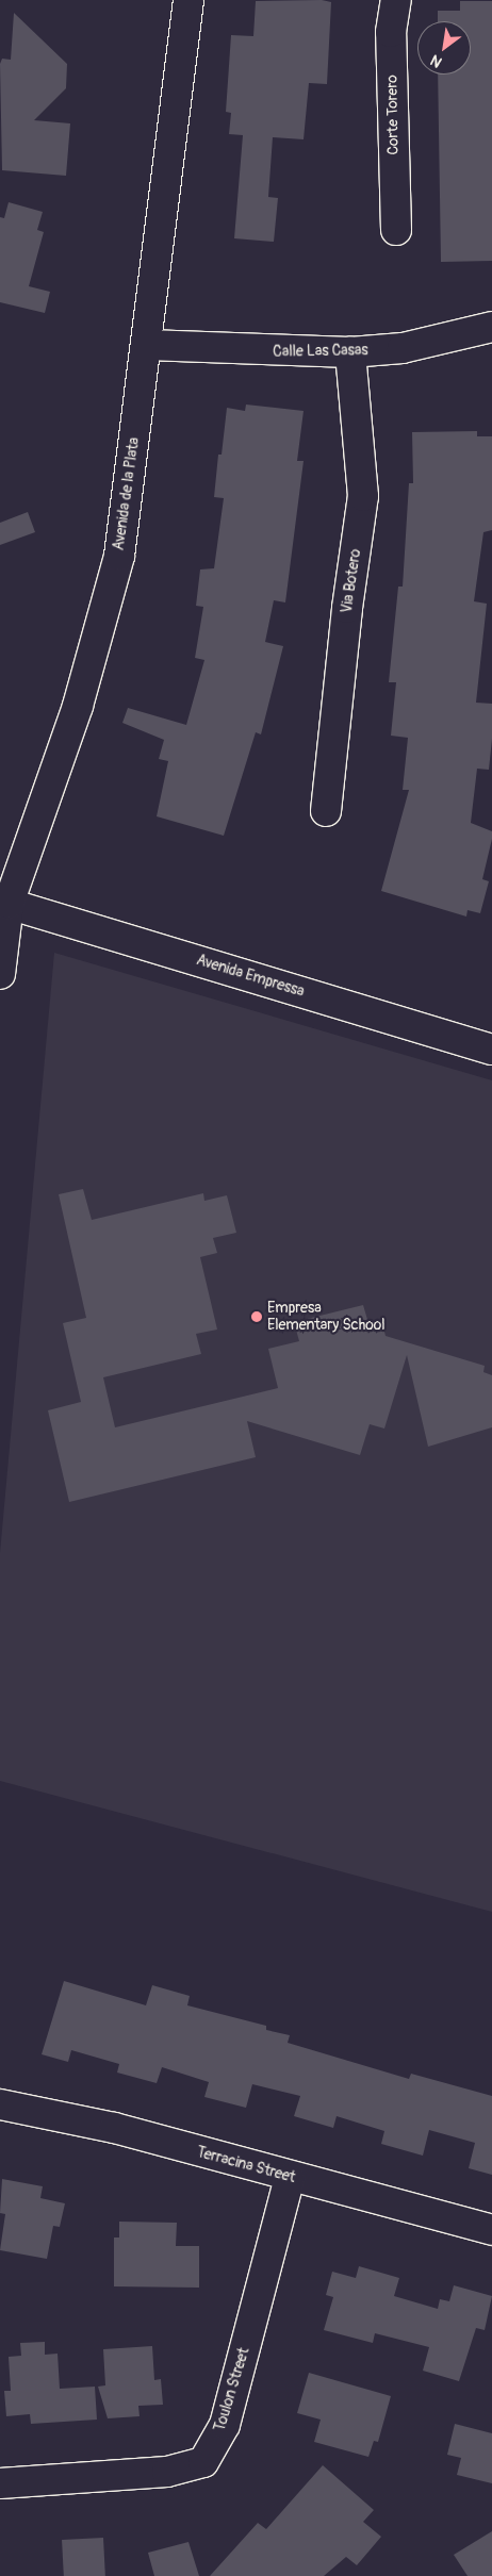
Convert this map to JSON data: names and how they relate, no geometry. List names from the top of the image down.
{
  "streets": {
    "street": [
      "Corte Torero",
      "Calle Las Casas",
      "Avenida de la Plata",
      "Via Botero",
      "Avenida Empressa",
      "Terracina Street",
      "Toulon Street"
    ]
  },
  "crossings": [
    ["Calle Las Casas", "Avenida de la Plata"],
    ["Calle Las Casas", "Via Botero"],
    ["Avenida de la Plata", "Avenida Empressa"],
    ["Terracina Street", "Toulon Street"]
  ],
  "places": ["Empresa Elementary School"],
  "north": "bottom left"
}
